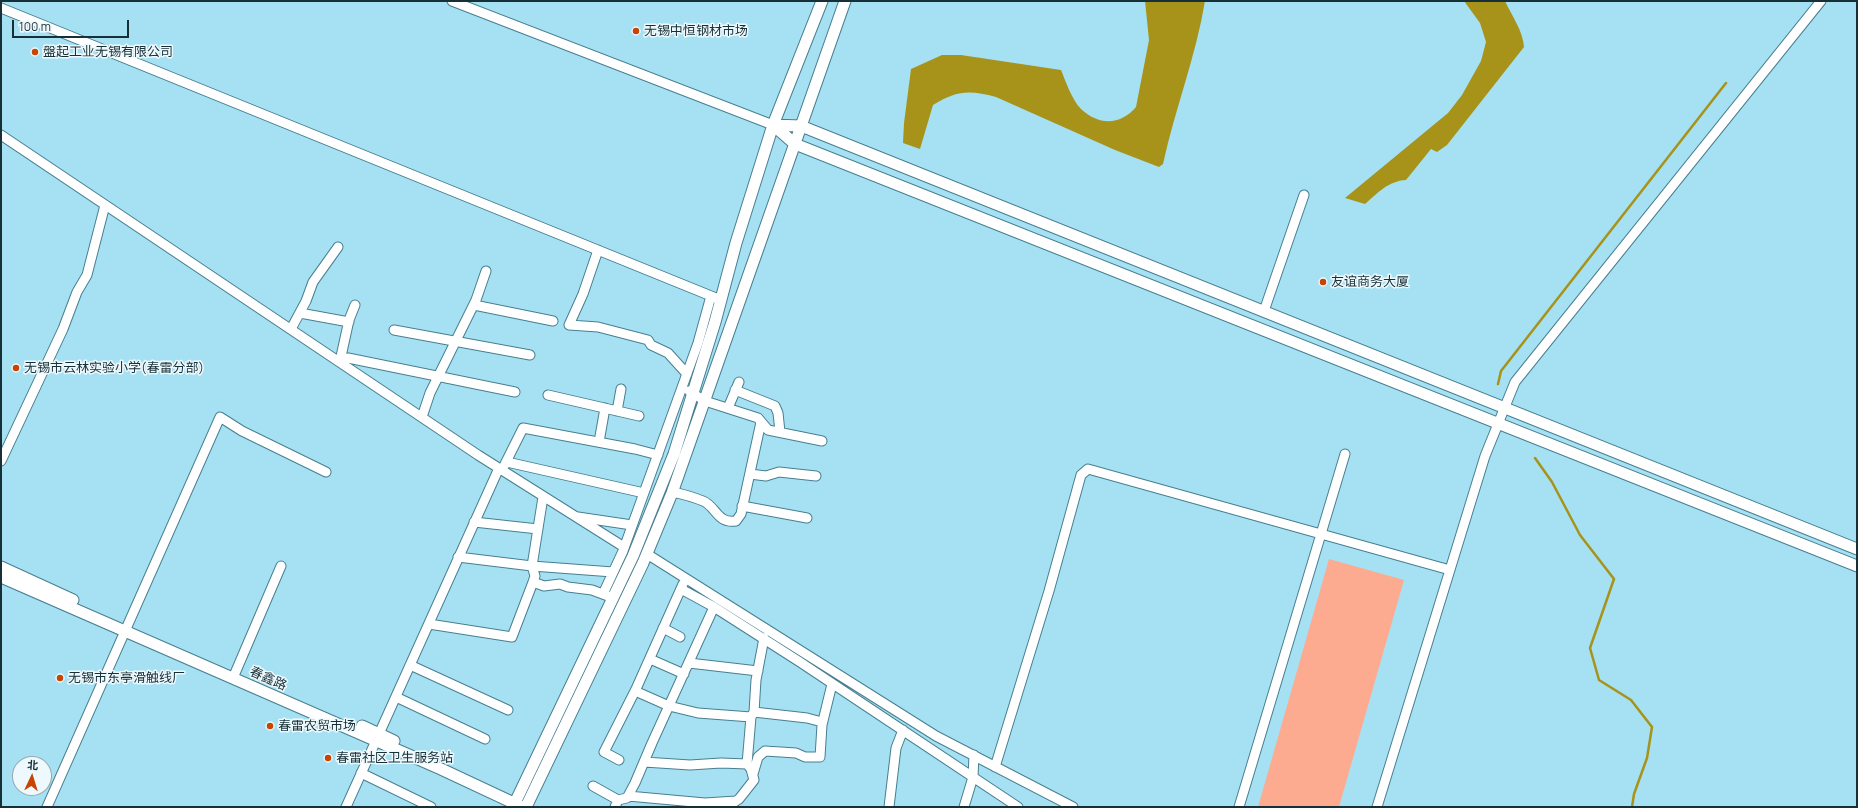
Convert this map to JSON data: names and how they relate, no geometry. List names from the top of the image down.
{
  "streets": {
    "main road": ["春鑫路"]
  },
  "places": [
    "无锡中恒钢材市场",
    "盤起工业无锡有限公司",
    "友谊商务大厦",
    "无锡市云林实验小学(春雷分部)",
    "无锡市东亭滑触线厂",
    "春雷农贸市场",
    "春雷社区卫生服务站"
  ],
  "scale_bar": "100 m",
  "north": "top"
}
